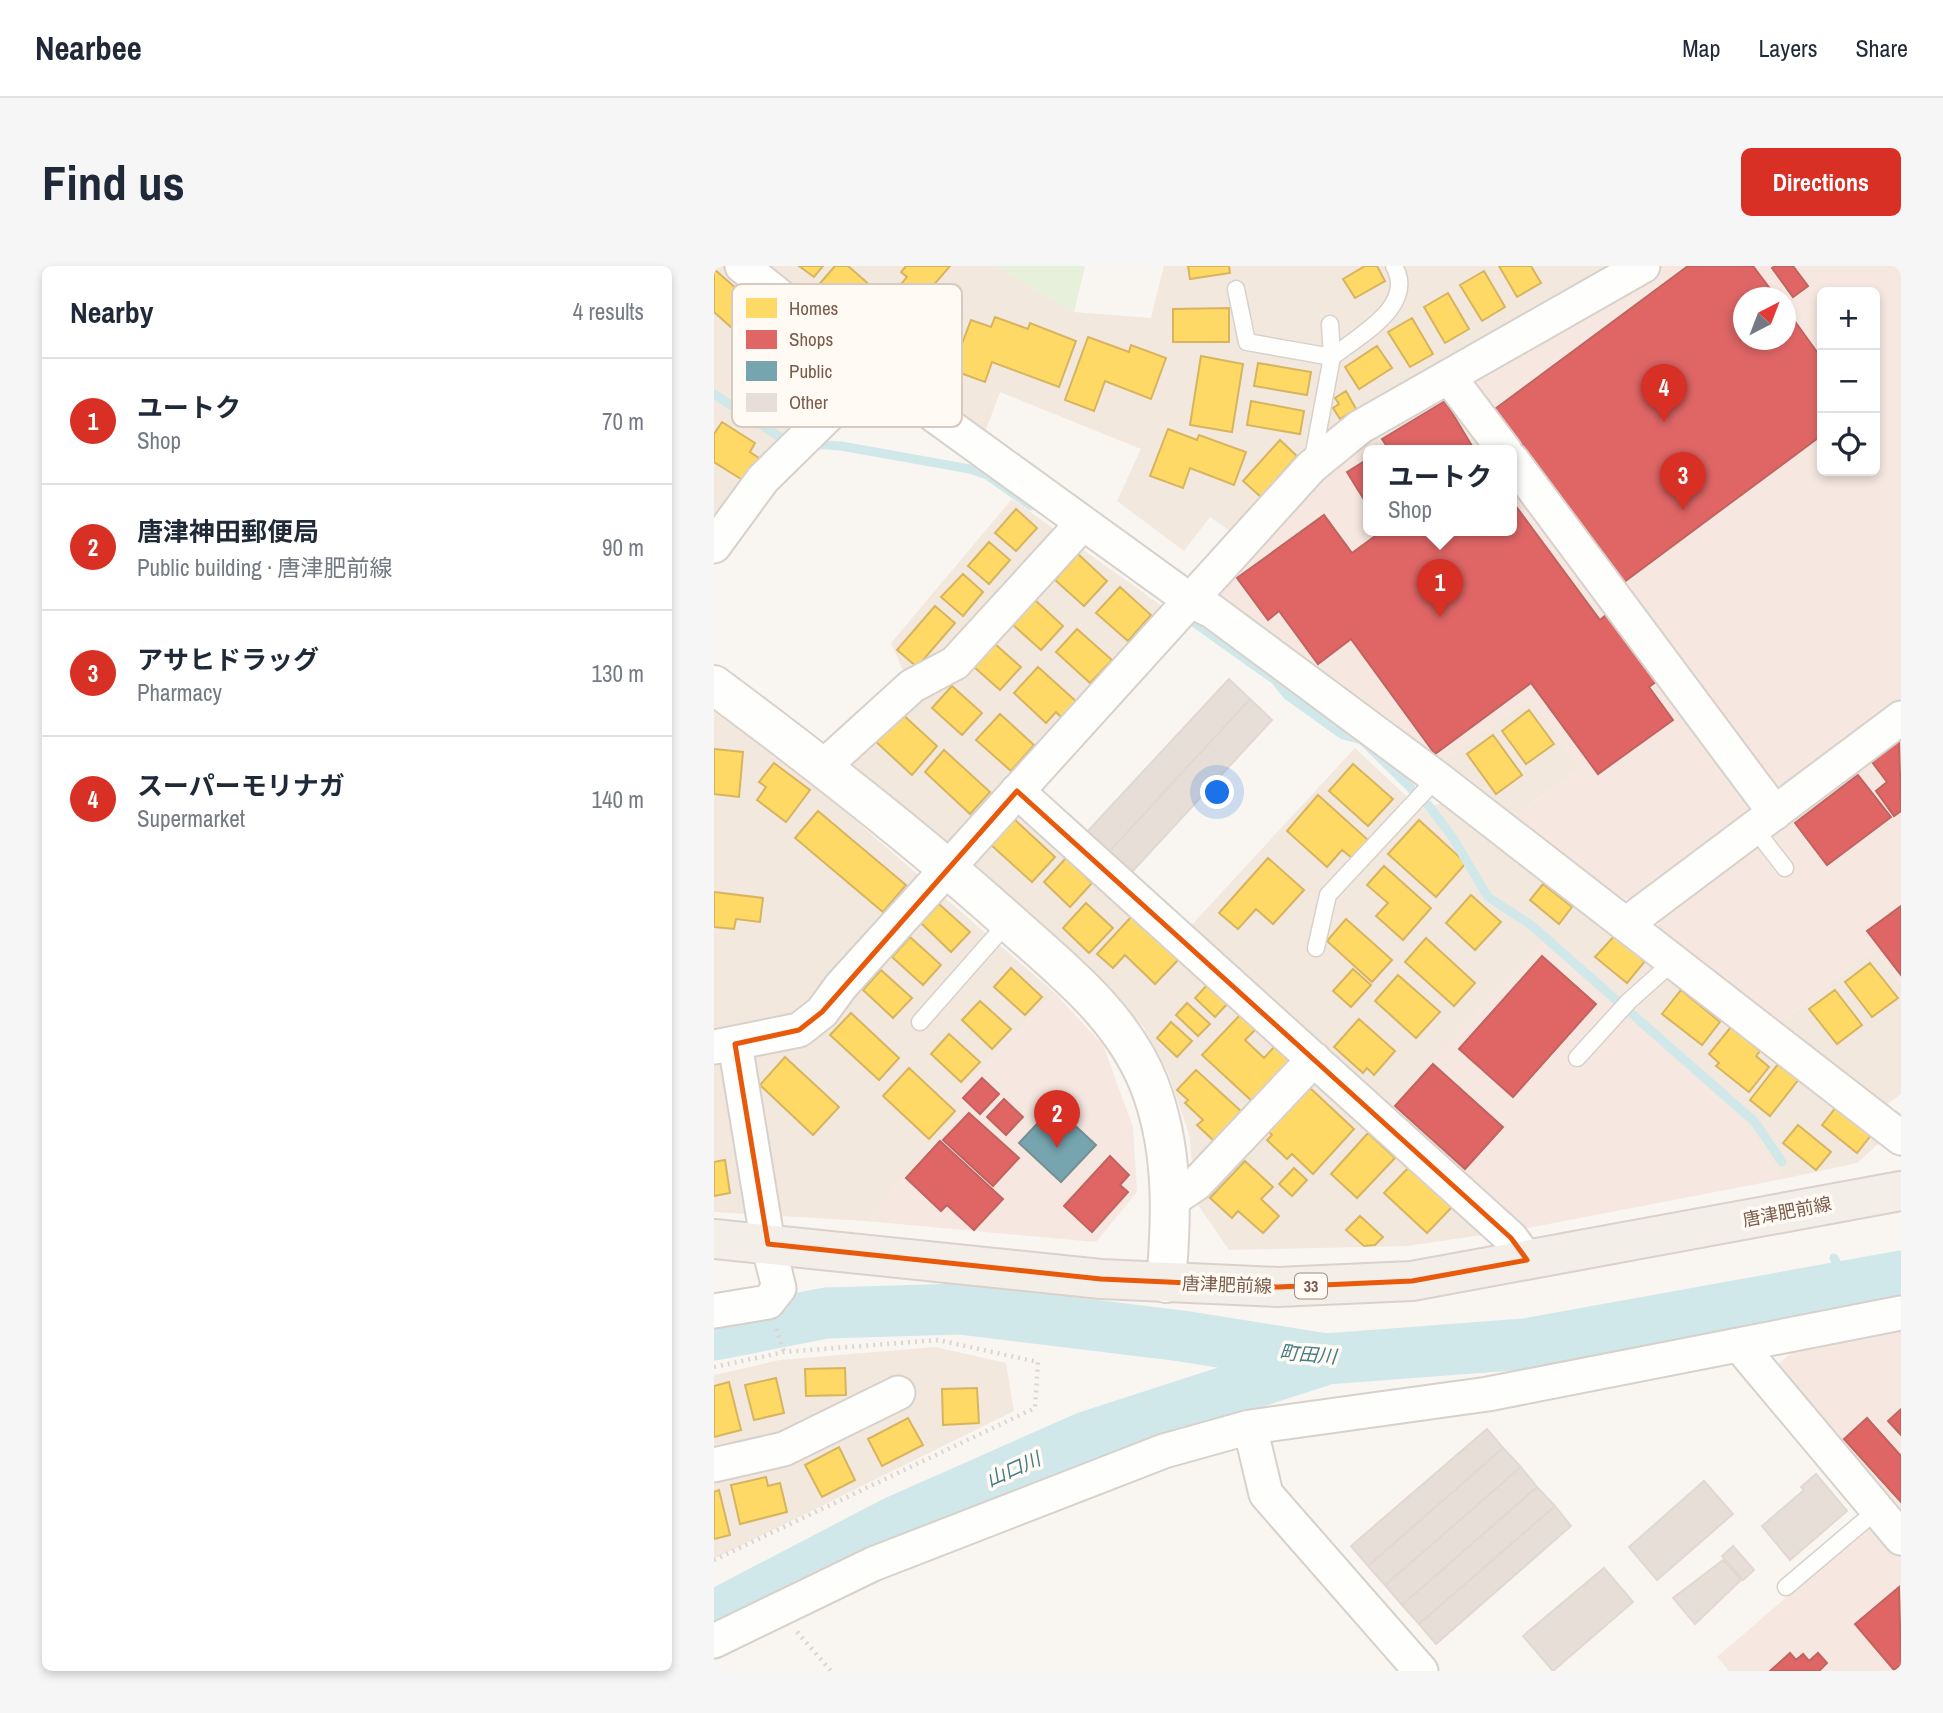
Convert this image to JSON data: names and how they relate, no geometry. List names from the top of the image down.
{
  "streets": {
    "main road": ["唐津肥前線", "33"]
  },
  "water": ["町田川", "山口川"],
  "legend": [
    "Homes",
    "Shops",
    "Public",
    "Other"
  ],
  "north": "top right",
  "page": {
    "header": "Nearbee",
    "nav": ["Map", "Layers", "Share"],
    "buttons": "Directions",
    "title": "Find us",
    "heading": ["Nearby", "4 results"],
    "map_buttons": ["+", "−"],
    "list": [
      {
        "mark": "1",
        "name": "ユートク",
        "note": "Shop",
        "value": "70 m"
      },
      {
        "mark": "2",
        "name": "唐津神田郵便局",
        "note": "Public building · 唐津肥前線",
        "value": "90 m"
      },
      {
        "mark": "3",
        "name": "アサヒドラッグ",
        "note": "Pharmacy",
        "value": "130 m"
      },
      {
        "mark": "4",
        "name": "スーパーモリナガ",
        "note": "Supermarket",
        "value": "140 m"
      }
    ],
    "pins": [
      "4",
      "3",
      "1",
      "2"
    ],
    "popup": ["ユートク", "Shop"]
  }
}
